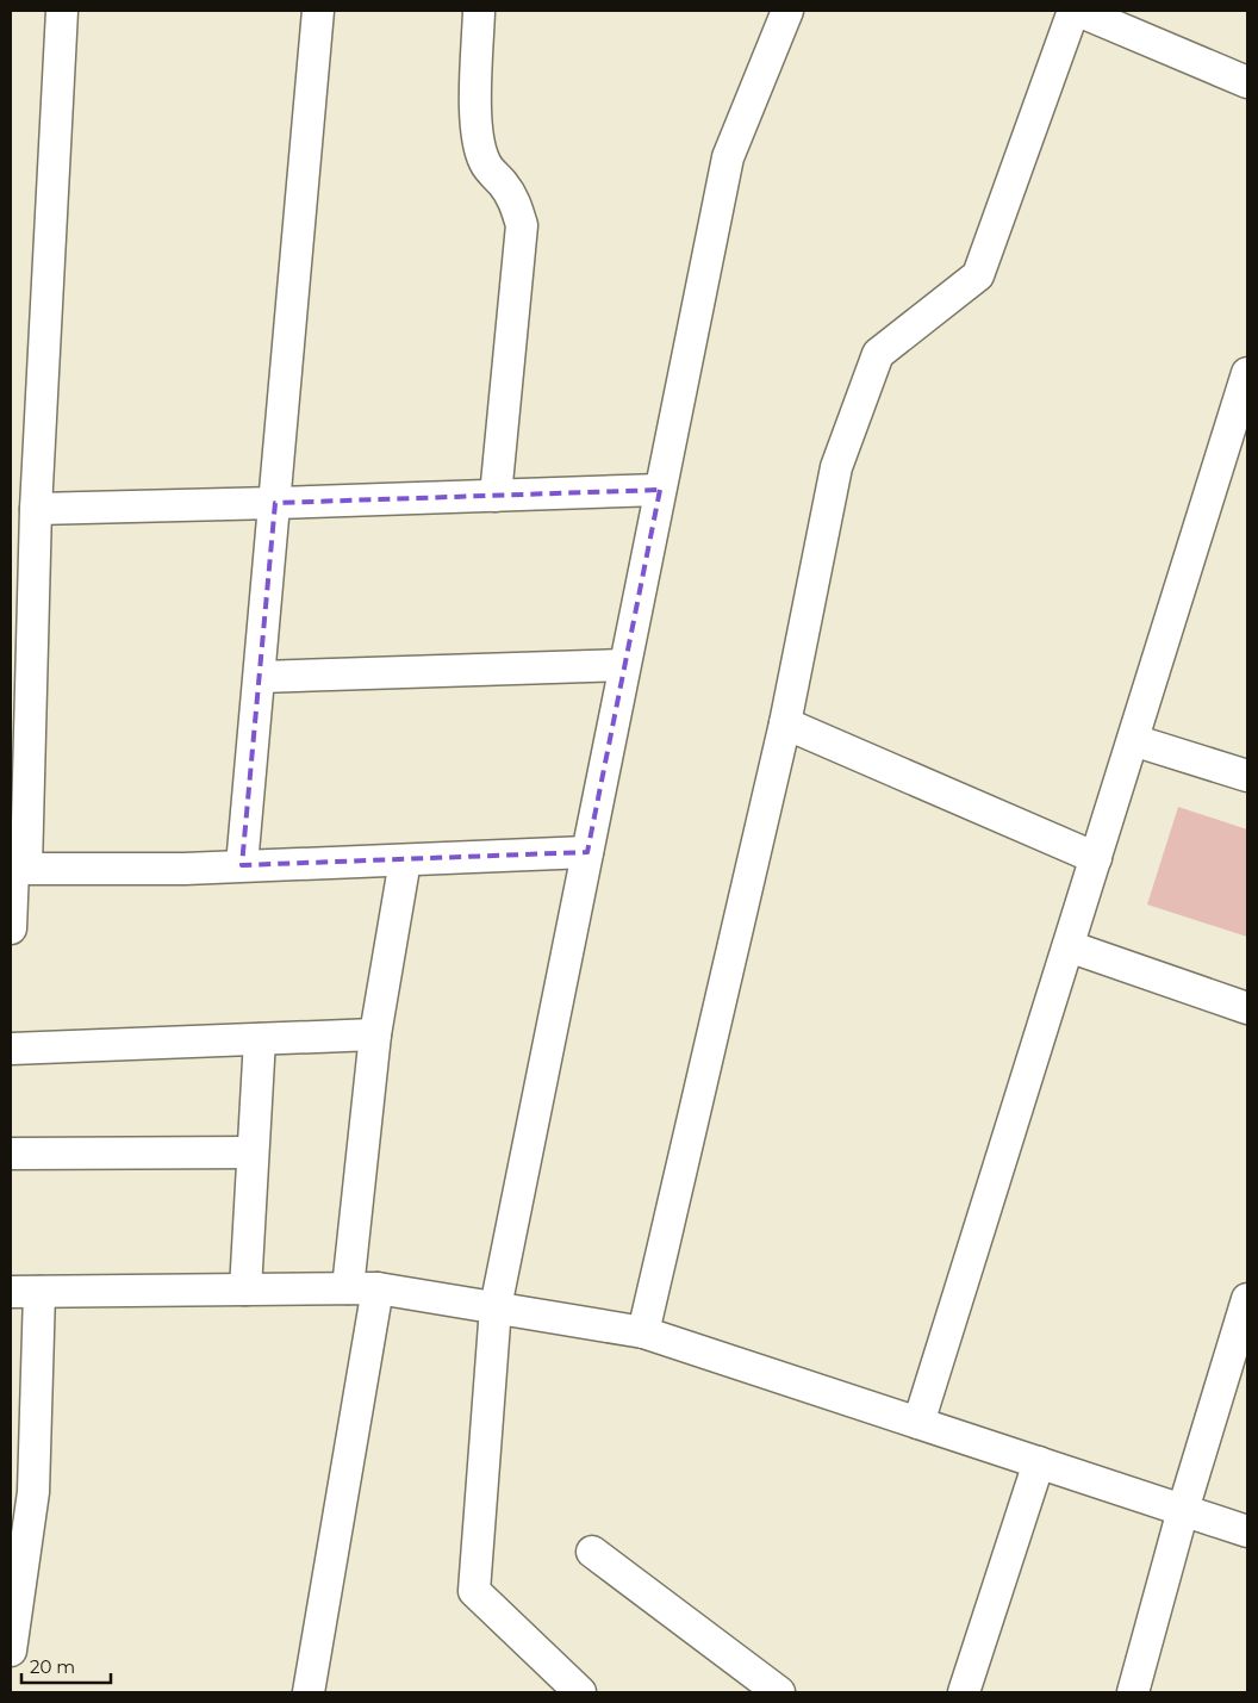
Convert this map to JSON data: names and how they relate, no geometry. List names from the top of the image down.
{
  "scale_bar": "20 m"
}
